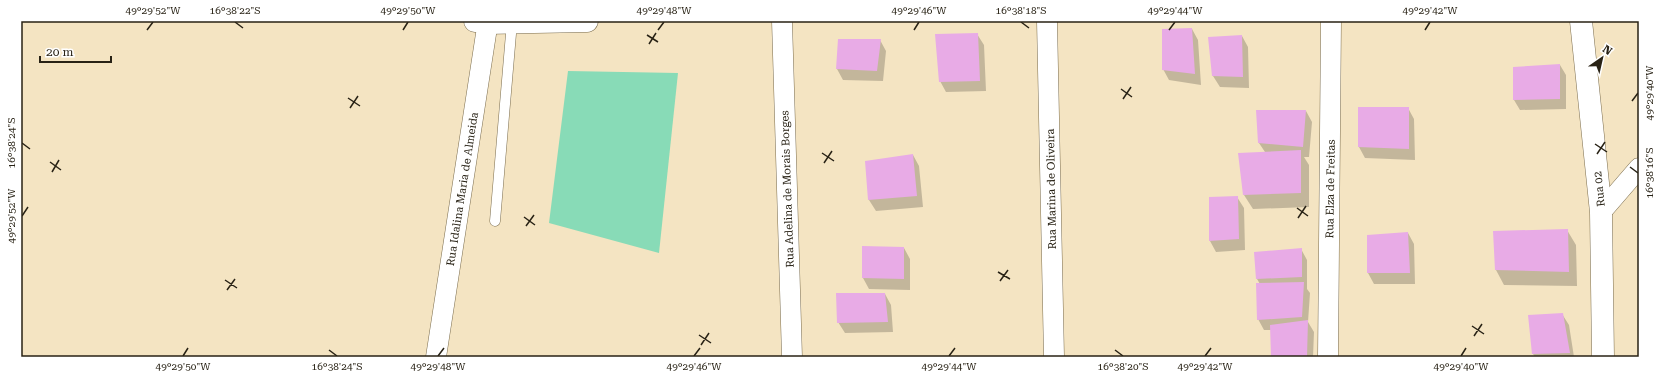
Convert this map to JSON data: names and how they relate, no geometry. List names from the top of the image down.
{
  "streets": {
    "street": [
      "Rua Idalina Maria de Almeida",
      "Rua Adelina de Morais Borges",
      "Rua Marina de Oliveira",
      "Rua Elza de Freitas",
      "Rua 02"
    ]
  },
  "scale_bar": "20 m",
  "north": "top right",
  "coordinates": [
    "49°29'52\"W",
    "16°38'22\"S",
    "49°29'50\"W",
    "49°29'48\"W",
    "49°29'46\"W",
    "16°38'18\"S",
    "49°29'44\"W",
    "49°29'42\"W",
    "49°29'40\"W",
    "16°38'24\"S",
    "16°38'16\"S",
    "16°38'20\"S"
  ]
}
